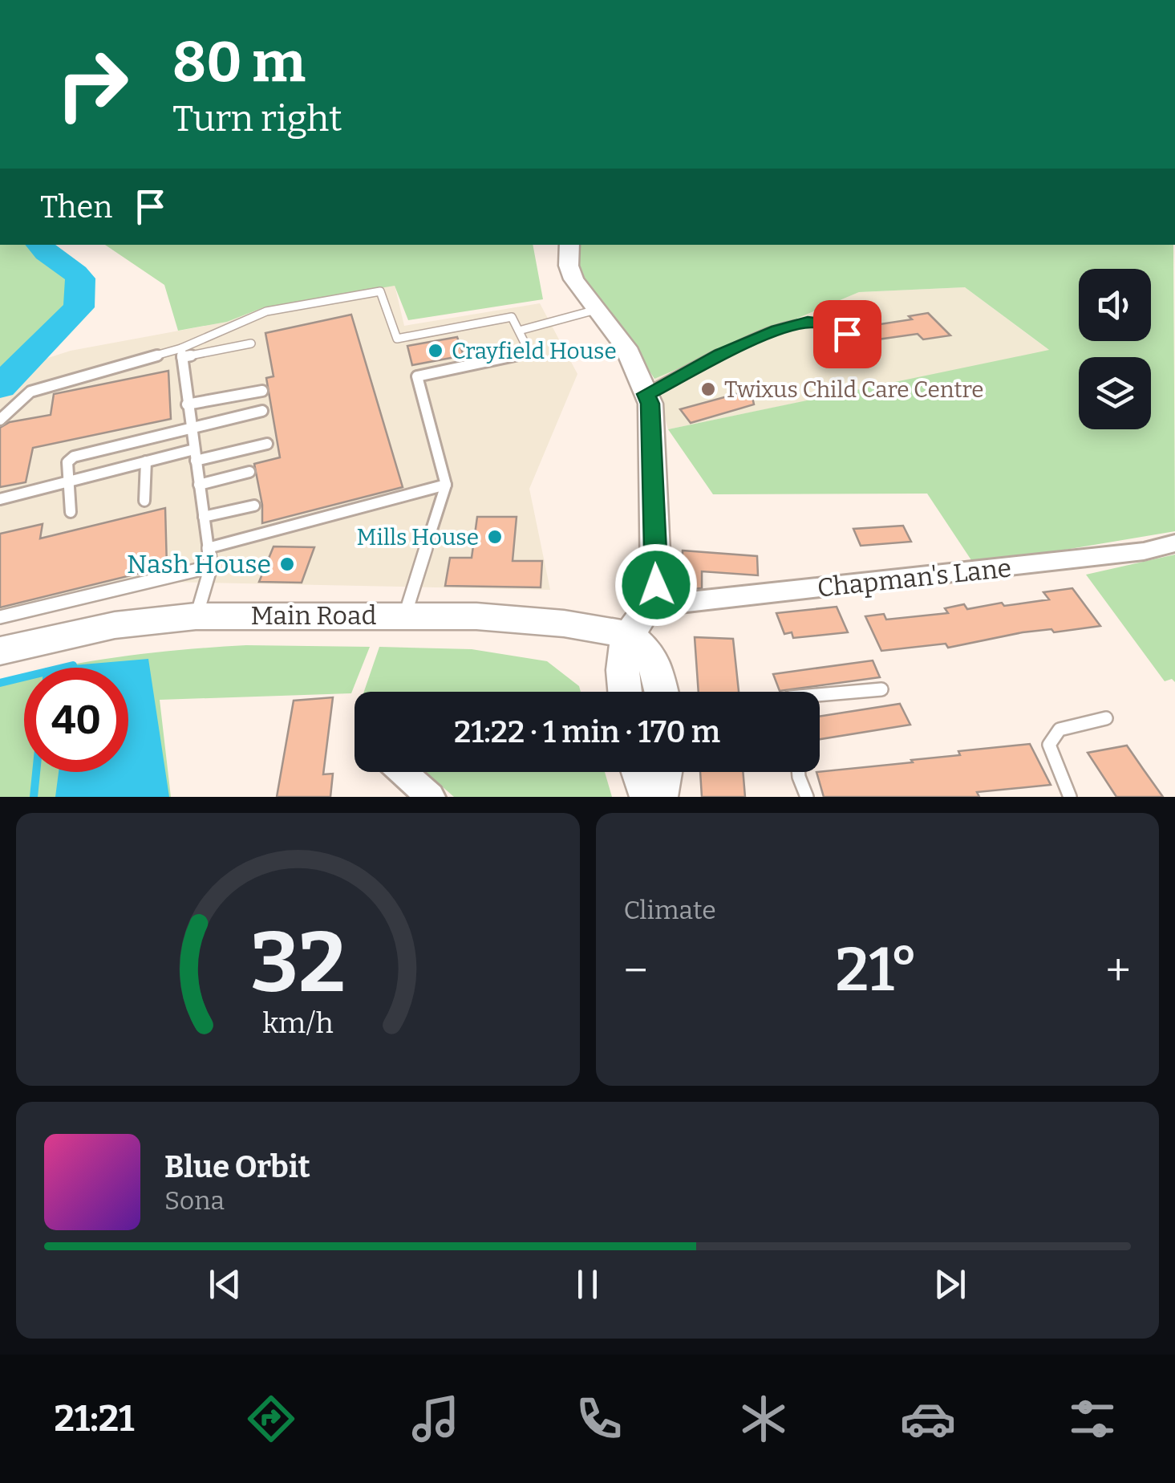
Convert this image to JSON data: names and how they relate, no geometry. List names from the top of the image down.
{
  "streets": {
    "street": ["Chapman's Lane", "Main Road"]
  },
  "places": [
    "Crayfield House",
    "Twixus Child Care Centre",
    "Mills House",
    "Nash House"
  ],
  "page": {
    "turn": ["80 m", "Turn right"],
    "then": "Then",
    "limit": "40",
    "trip": "21:22 · 1 min · 170 m",
    "tile": "Climate",
    "heat": ["−", "21°", "+"],
    "song": ["Blue Orbit", "Sona"],
    "tabs": "21:21",
    "gauge": ["32", "km/h"]
  }
}
